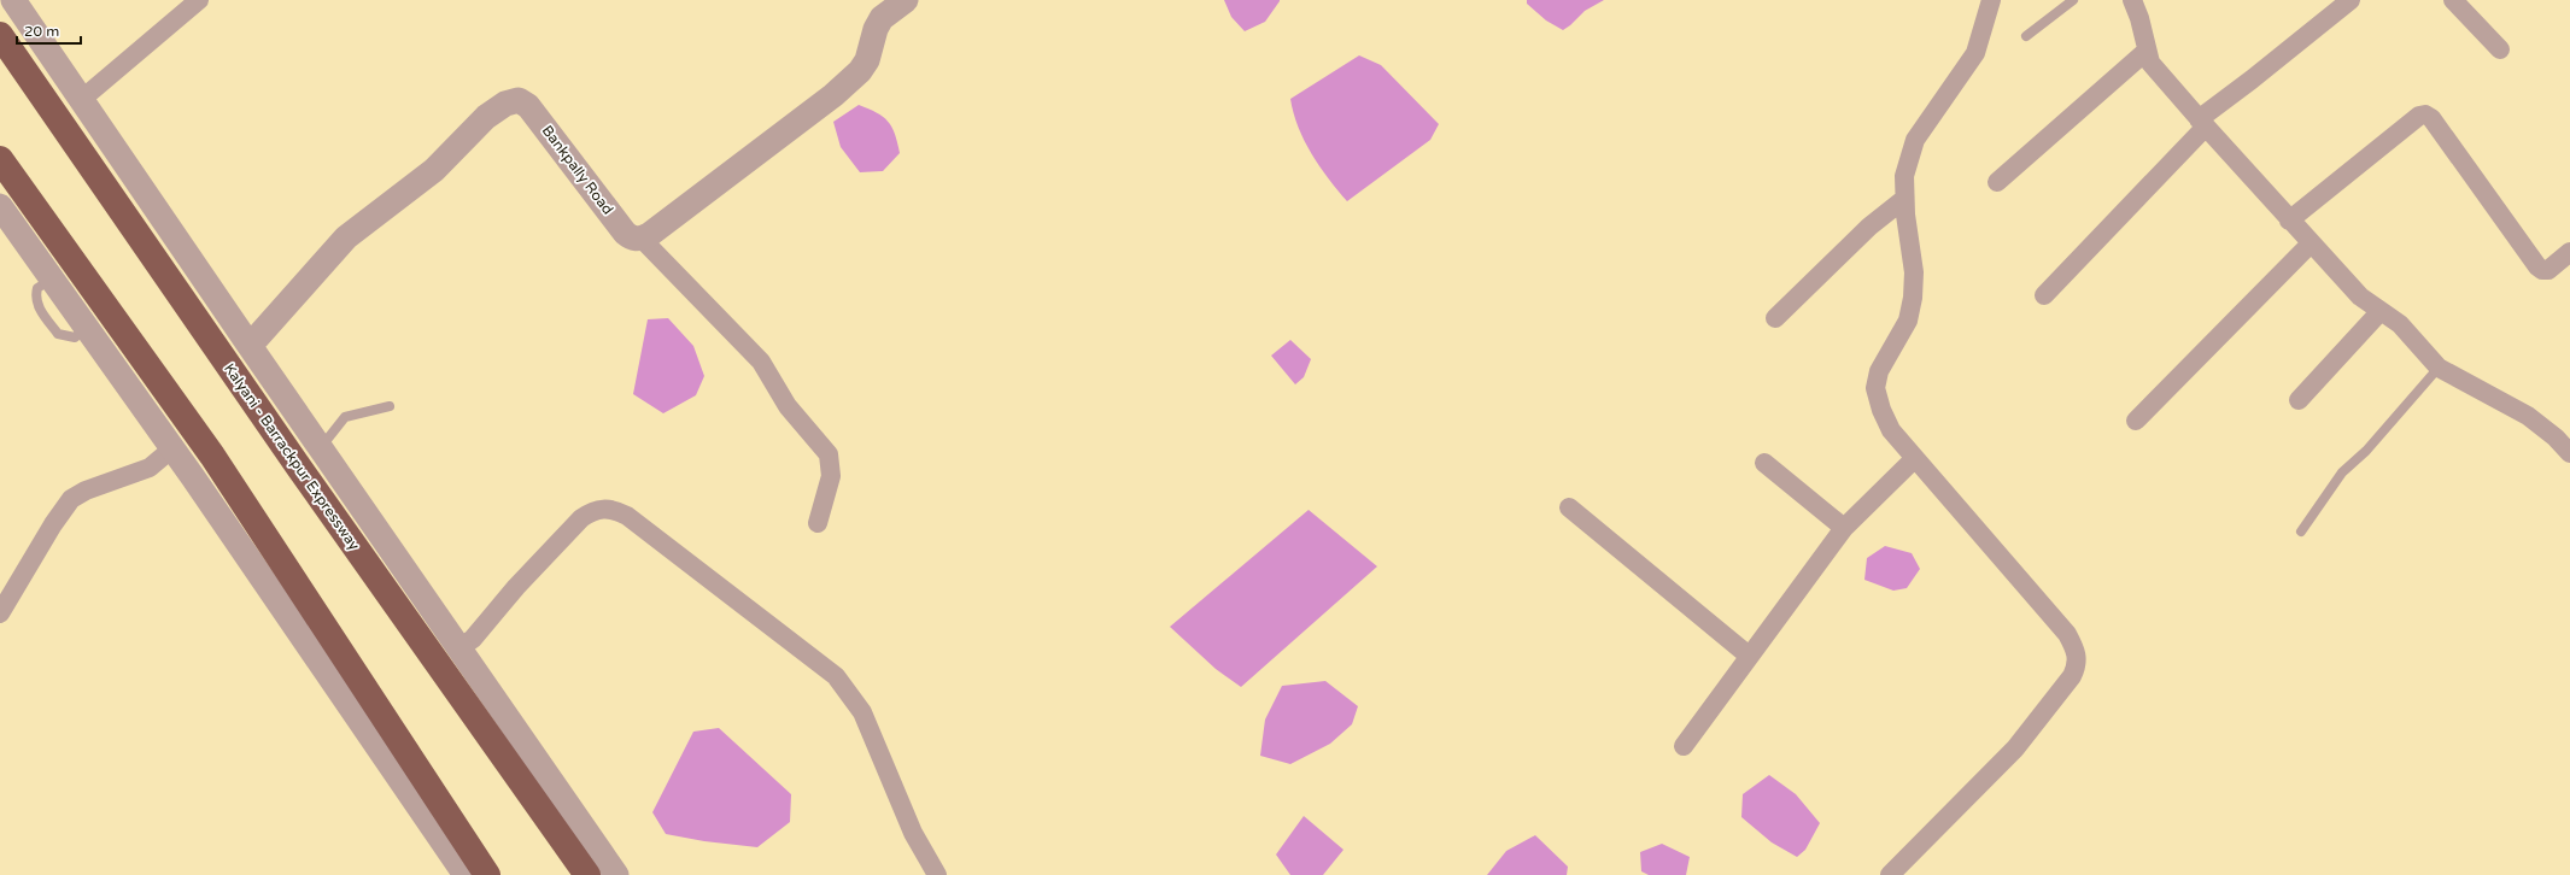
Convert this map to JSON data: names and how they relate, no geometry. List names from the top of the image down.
{
  "streets": {
    "highway": ["Kalyani - Barrackpur Expressway"],
    "street": ["Bankpally Road"]
  },
  "scale_bar": "20 m"
}
